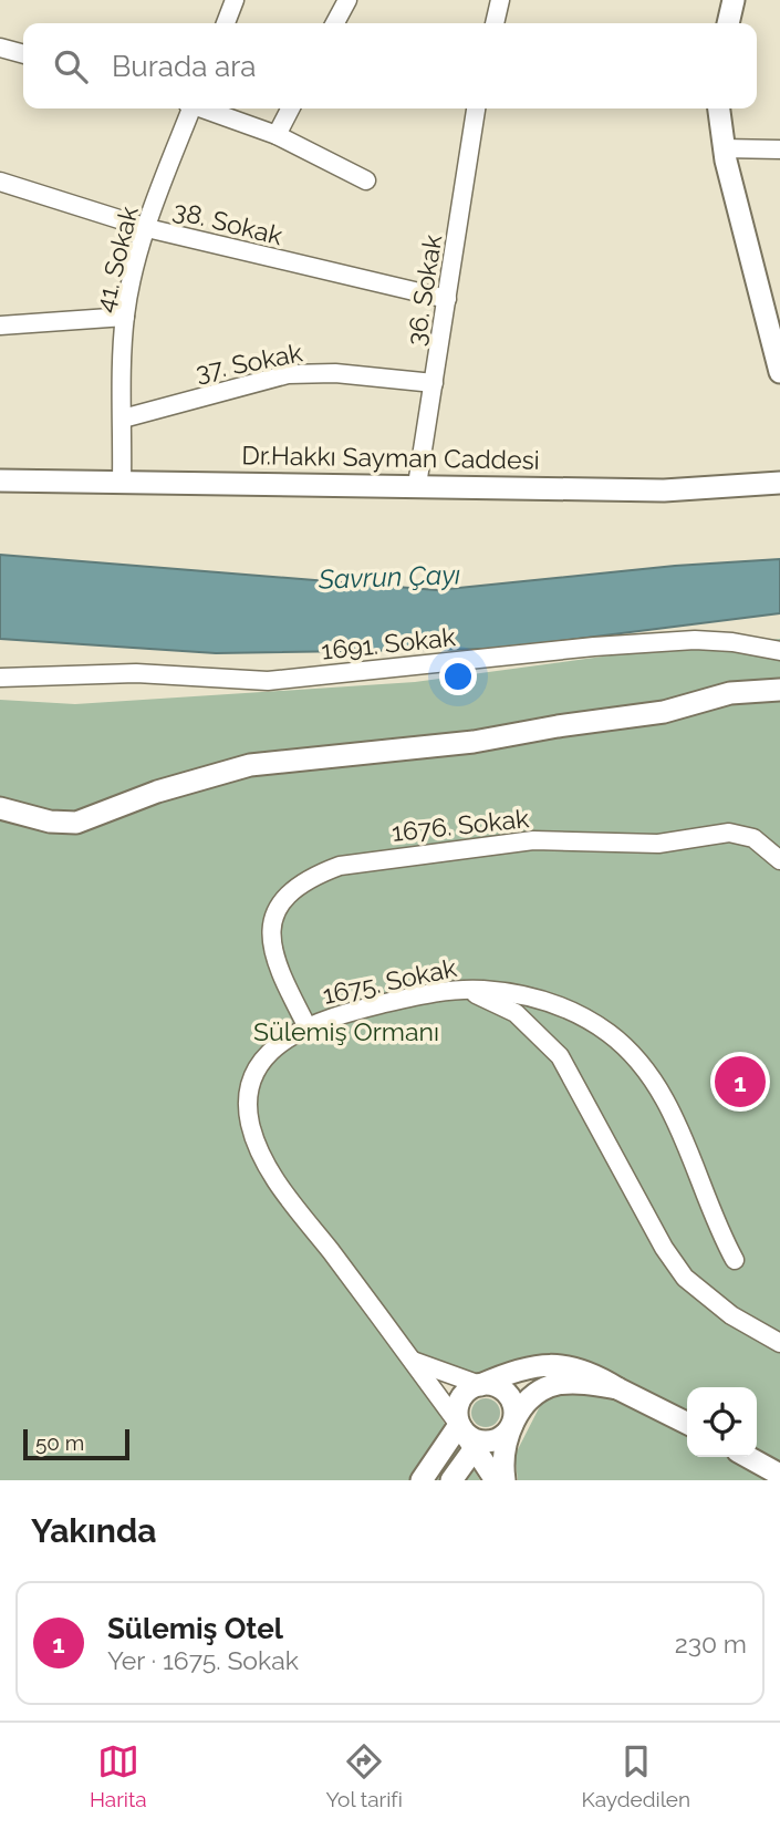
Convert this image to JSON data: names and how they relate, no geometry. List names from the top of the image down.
{
  "streets": {
    "street": [
      "38. Sokak",
      "41. Sokak",
      "36. Sokak",
      "37. Sokak",
      "Dr.Hakkı Sayman Caddesi",
      "1691. Sokak",
      "1676. Sokak",
      "1675. Sokak"
    ]
  },
  "crossings": [
    ["38. Sokak", "41. Sokak"],
    ["38. Sokak", "36. Sokak"],
    ["41. Sokak", "37. Sokak"],
    ["41. Sokak", "Dr.Hakkı Sayman Caddesi"],
    ["36. Sokak", "37. Sokak"],
    ["36. Sokak", "Dr.Hakkı Sayman Caddesi"],
    ["1676. Sokak", "1675. Sokak"]
  ],
  "water": ["Savrun Çayı"],
  "parks": ["Sülemiş Ormanı"],
  "scale_bar": "50 m",
  "page": {
    "search": "Burada ara",
    "pins": "1",
    "scale": "50 m",
    "heading": "Yakında",
    "list": [
      {
        "mark": "1",
        "name": "Sülemiş Otel",
        "note": "Yer · 1675. Sokak",
        "value": "230 m"
      }
    ],
    "nav": ["Harita", "Yol tarifi", "Kaydedilen"]
  }
}
